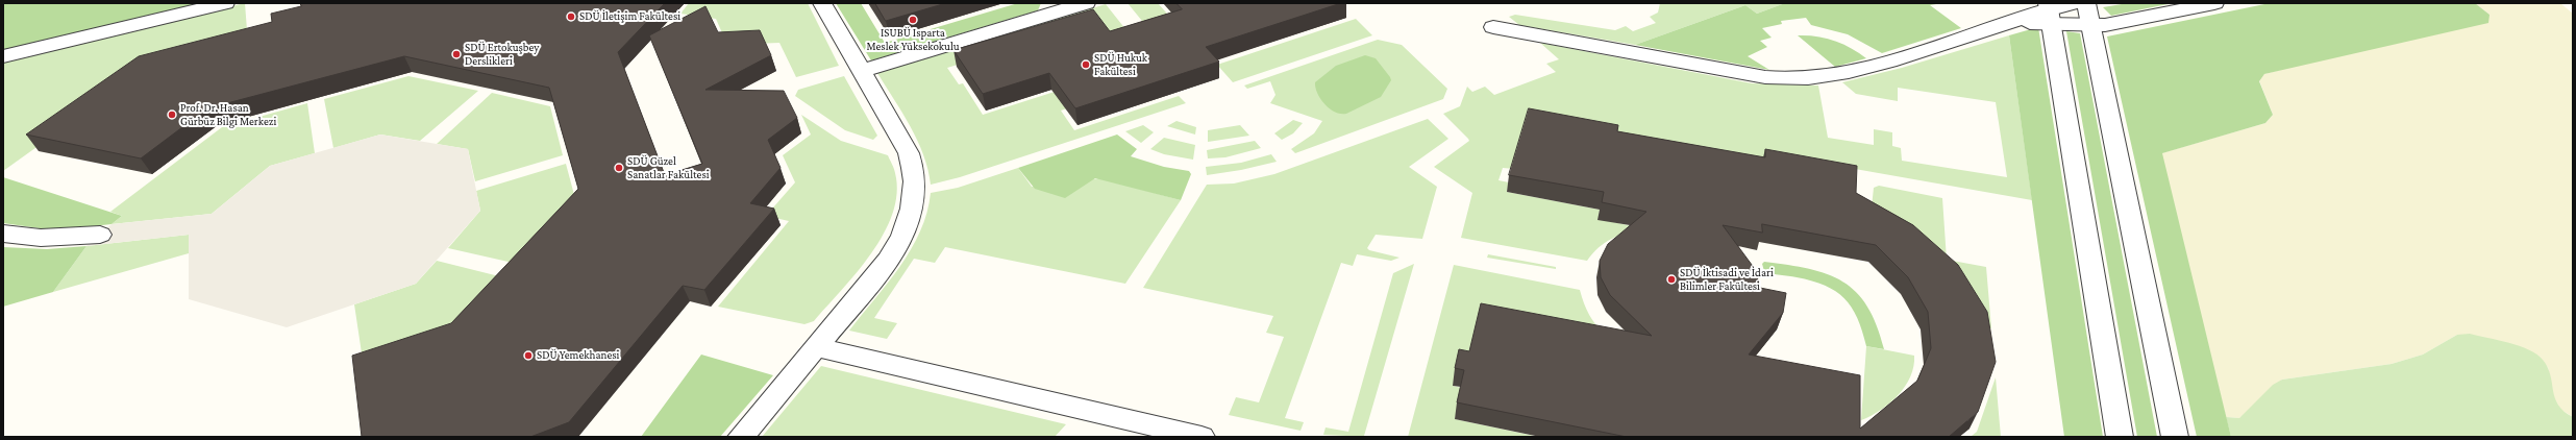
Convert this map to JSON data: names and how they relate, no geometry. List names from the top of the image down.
{
  "places": [
    "SDÜ İletişim Fakültesi",
    "ISUBÜ Isparta Meslek Yüksekokulu",
    "SDÜ Ertokuşbey Derslikleri",
    "SDÜ Hukuk Fakültesi",
    "Prof. Dr. Hasan Gürbüz Bilgi Merkezi",
    "SDÜ Güzel Sanatlar Fakültesi",
    "SDÜ İktisadi ve İdari Bilimler Fakültesi",
    "SDÜ Yemekhanesi"
  ]
}
